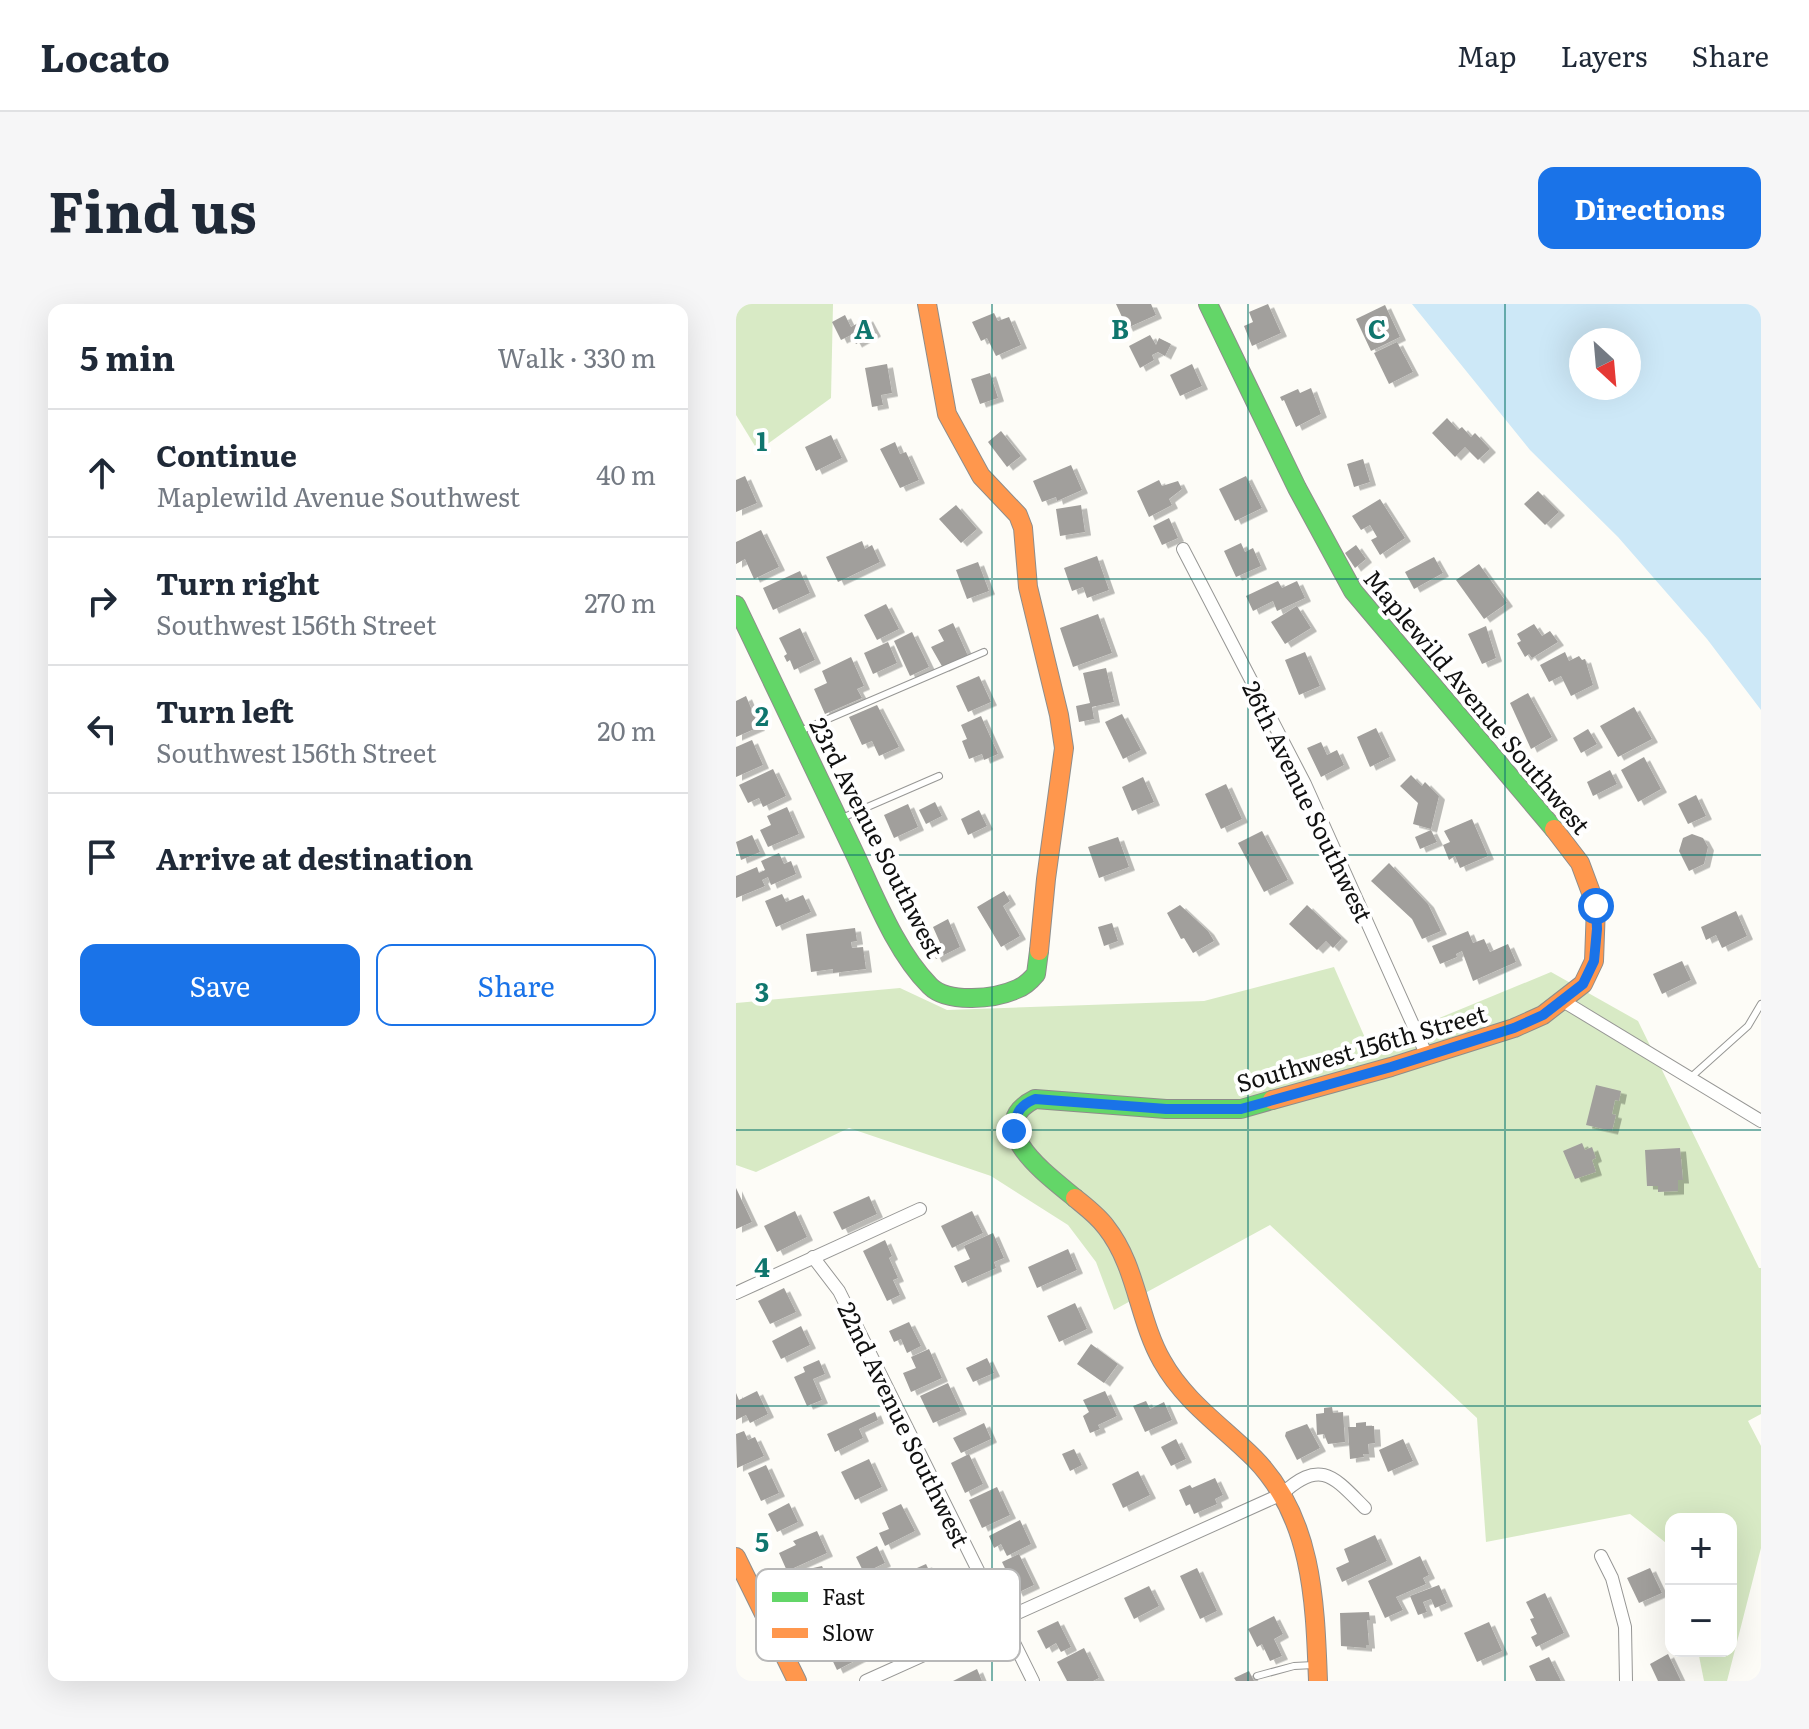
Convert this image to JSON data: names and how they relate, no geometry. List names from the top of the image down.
{
  "streets": {
    "street": [
      "Maplewild Avenue Southwest",
      "26th Avenue Southwest",
      "23rd Avenue Southwest",
      "Southwest 156th Street",
      "22nd Avenue Southwest"
    ]
  },
  "crossings": [
    ["Maplewild Avenue Southwest", "Southwest 156th Street"],
    ["26th Avenue Southwest", "Southwest 156th Street"]
  ],
  "legend": ["Fast", "Slow"],
  "north": "bottom right",
  "page": {
    "header": "Locato",
    "nav": ["Map", "Layers", "Share"],
    "title": "Find us",
    "buttons": [
      "Directions",
      ["Save", "Share"]
    ],
    "heading": ["5 min", "Walk · 330 m"],
    "list": [
      ["Continue", "Maplewild Avenue Southwest", "40 m"],
      ["Turn right", "Southwest 156th Street", "270 m"],
      ["Turn left", "Southwest 156th Street", "20 m"],
      "Arrive at destination"
    ],
    "map_buttons": ["+", "−"]
  },
  "grid": {
    "columns": ["A", "B", "C"],
    "rows": [
      "1",
      "2",
      "3",
      "4",
      "5"
    ]
  }
}
